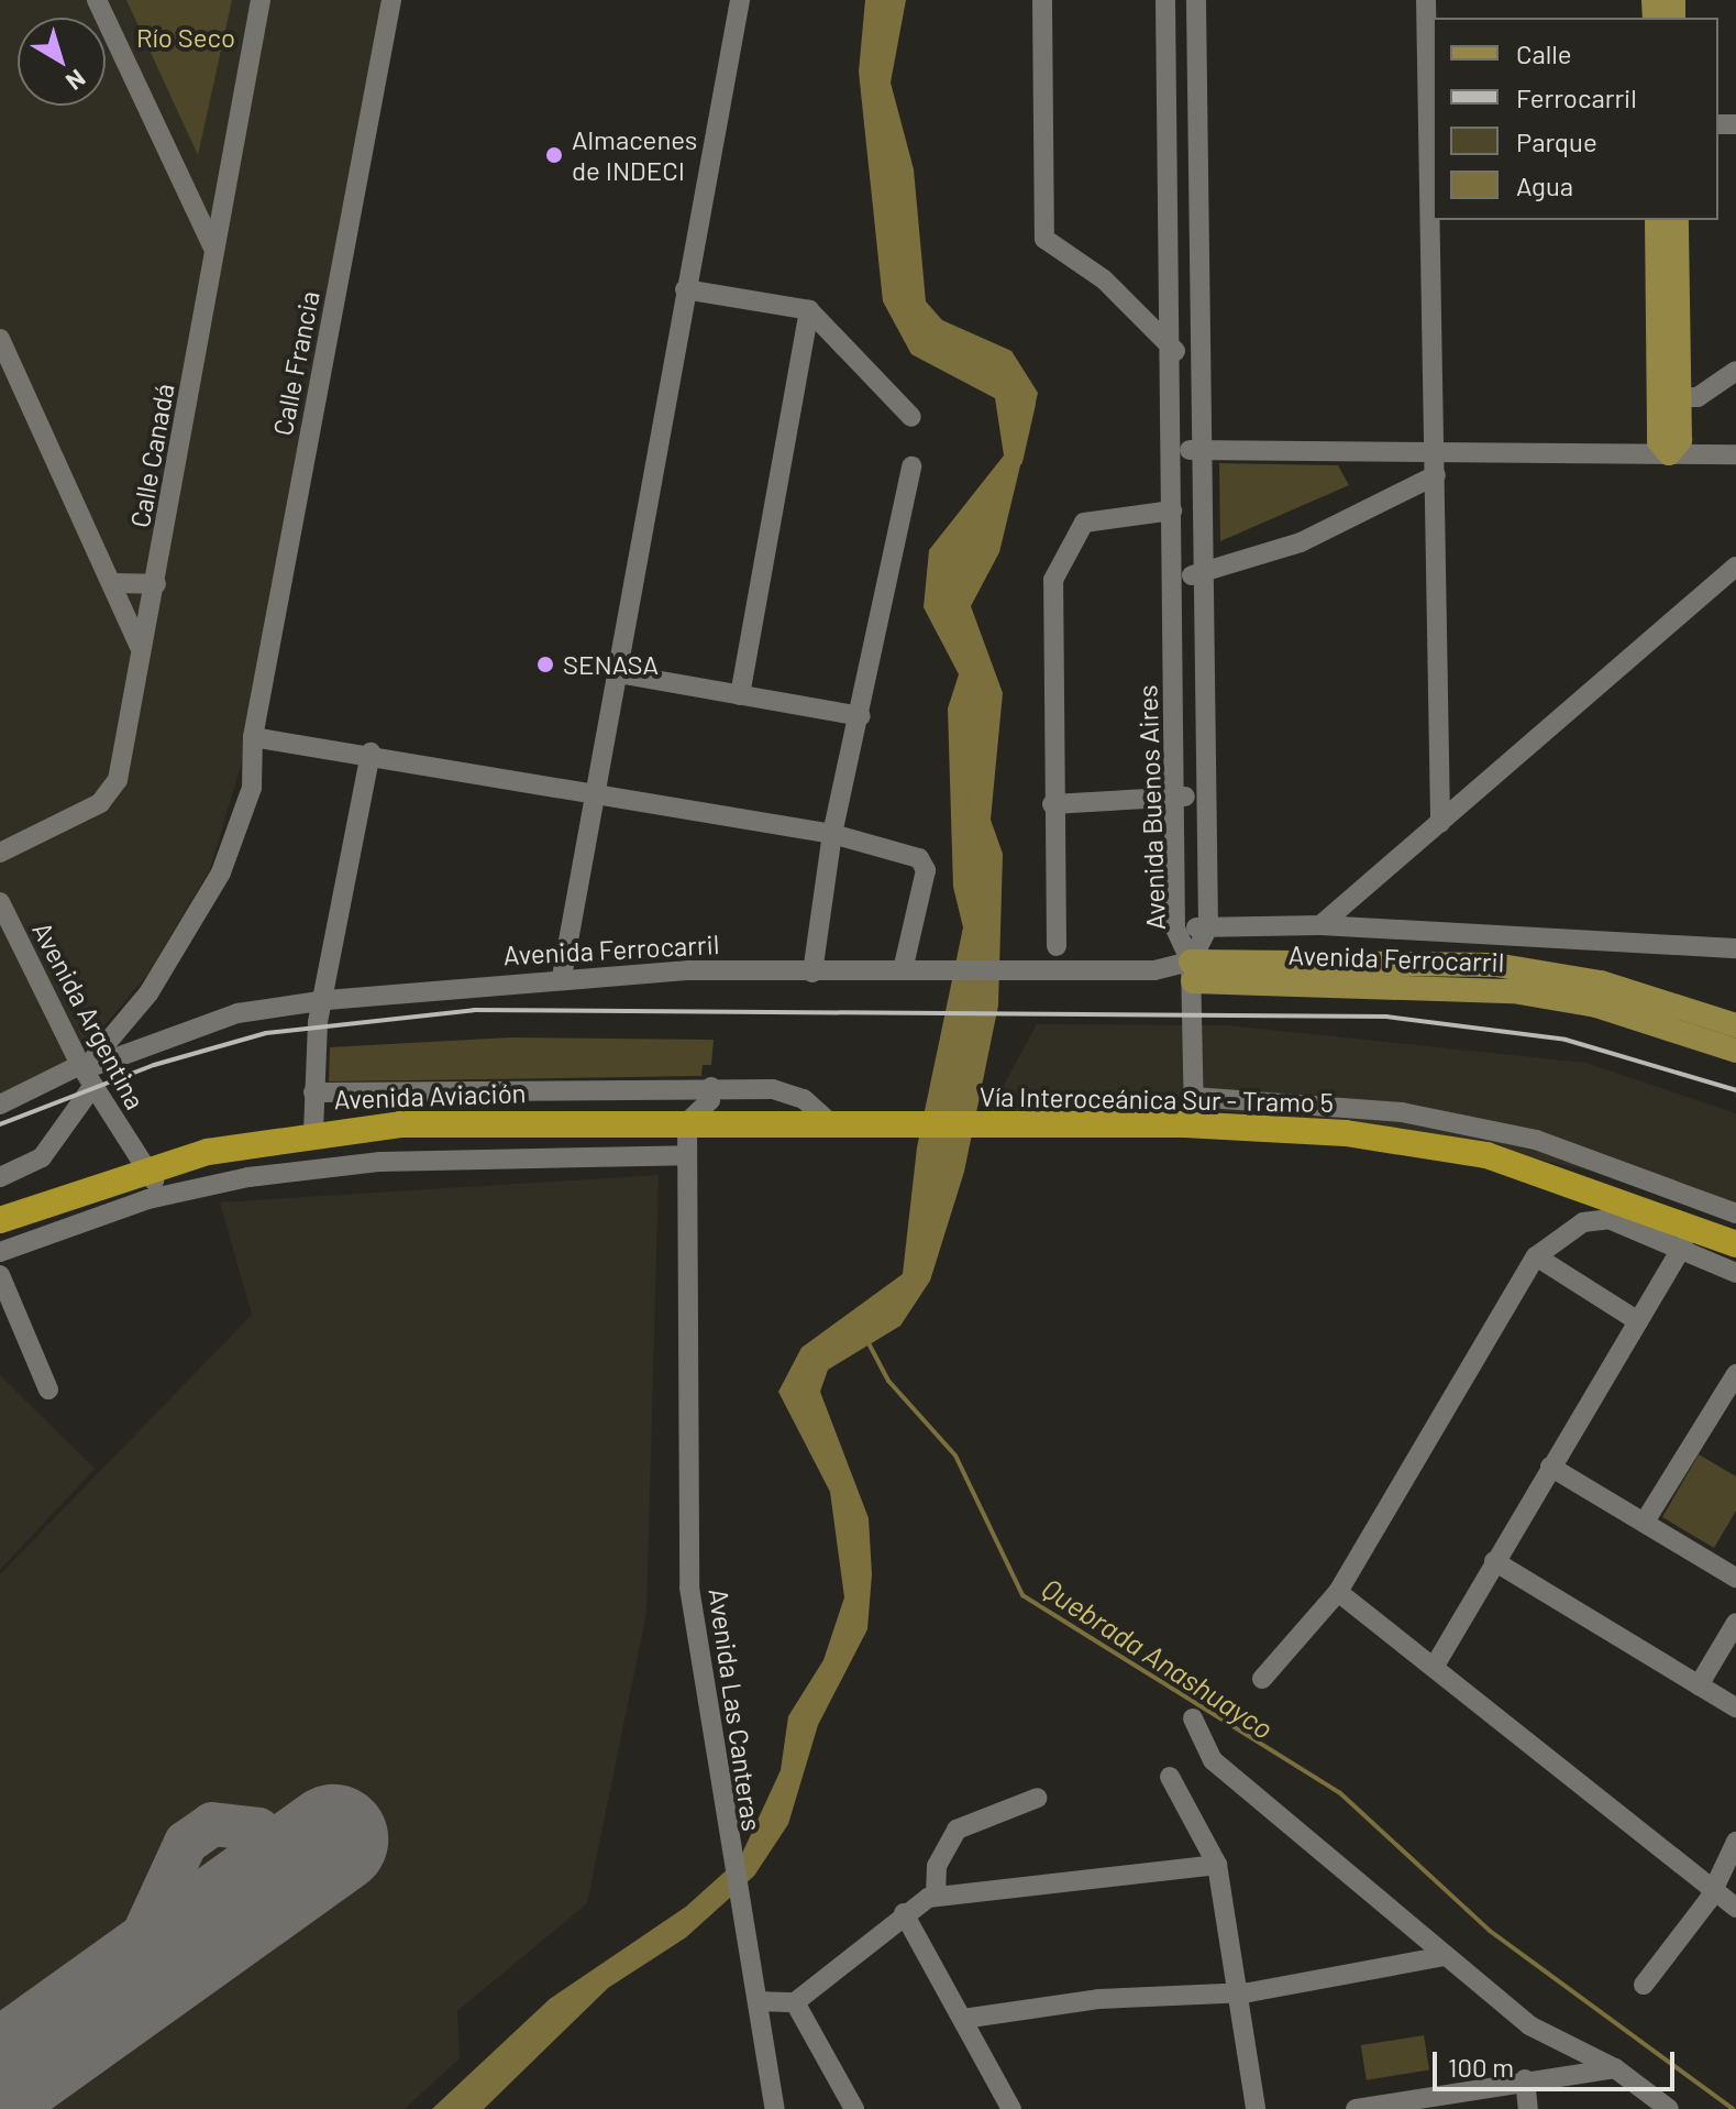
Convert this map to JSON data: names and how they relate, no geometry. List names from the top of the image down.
{
  "streets": {
    "highway": ["Avenida Aviación", "Vía Interoceánica Sur - Tramo 5"],
    "main road": ["Avenida Ferrocarril"],
    "street": [
      "Calle Francia",
      "Calle Canadá",
      "Avenida Buenos Aires",
      "Avenida Argentina",
      "Avenida Las Canteras"
    ]
  },
  "crossings": [
    ["Avenida Buenos Aires", "Avenida Ferrocarril"],
    ["Avenida Ferrocarril", "Avenida Argentina"],
    ["Avenida Argentina", "Avenida Aviación"],
    ["Avenida Aviación", "Vía Interoceánica Sur - Tramo 5"],
    ["Avenida Aviación", "Avenida Las Canteras"]
  ],
  "water": ["Quebrada Anashuayco"],
  "parks": ["Río Seco"],
  "places": ["Almacenes de INDECI", "SENASA"],
  "legend": [
    "Calle",
    "Ferrocarril",
    "Parque",
    "Agua"
  ],
  "scale_bar": "100 m",
  "north": "bottom right"
}
